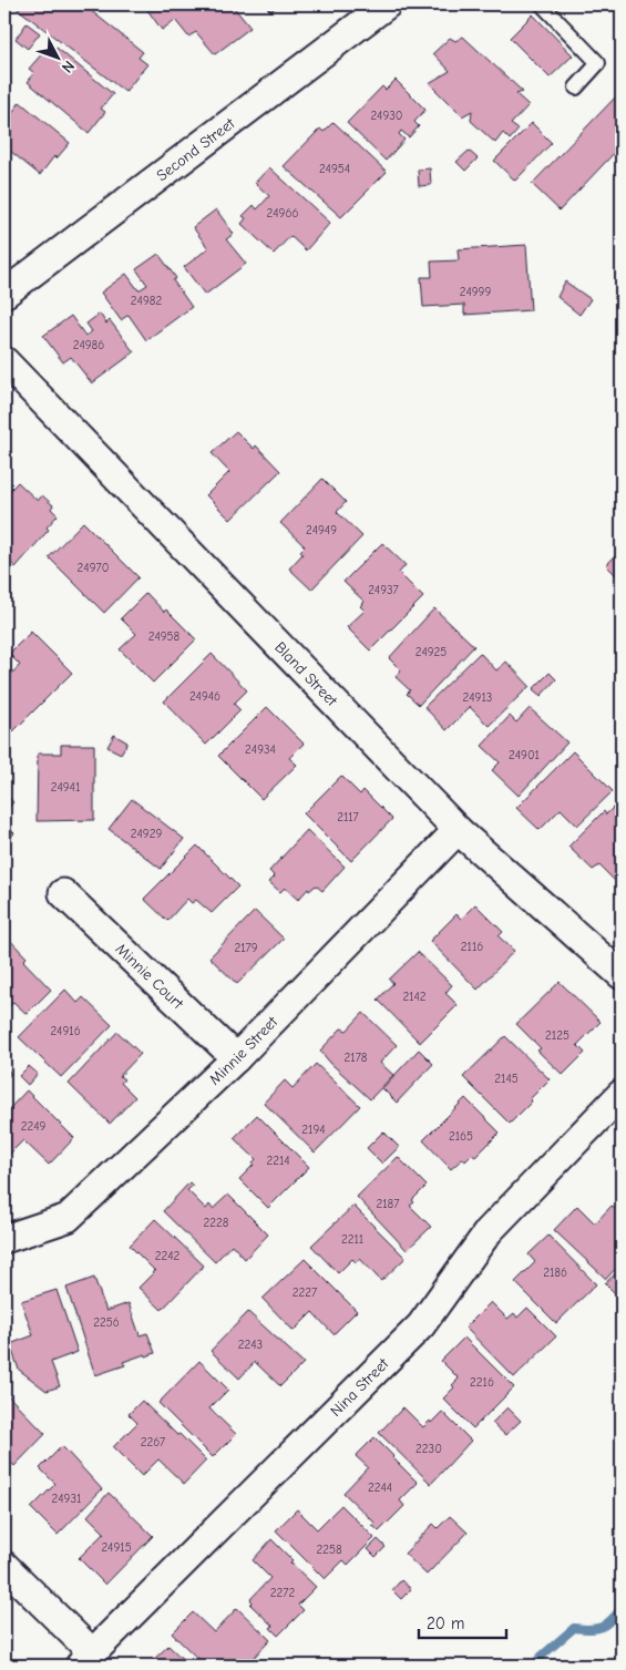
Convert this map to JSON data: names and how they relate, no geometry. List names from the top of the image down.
{
  "streets": {
    "street": [
      "Second Street",
      "Bland Street",
      "Minnie Court",
      "Minnie Street",
      "Nina Street"
    ]
  },
  "crossings": [
    ["Bland Street", "Minnie Street"],
    ["Minnie Court", "Minnie Street"]
  ],
  "house_numbers": [
    "24930",
    "24954",
    "24966",
    "24999",
    "24982",
    "24986",
    "24949",
    "24970",
    "24937",
    "24958",
    "24925",
    "24946",
    "24913",
    "24934",
    "24901",
    "24941",
    "2117",
    "24929",
    "2116",
    "2179",
    "2142",
    "24916",
    "2125",
    "2178",
    "2145",
    "2249",
    "2194",
    "2165",
    "2214",
    "2187",
    "2228",
    "2211",
    "2242",
    "2186",
    "2227",
    "2256",
    "2243",
    "2216",
    "2267",
    "2230",
    "2244",
    "24931",
    "24915",
    "2258",
    "2272"
  ],
  "scale_bar": "20 m",
  "north": "bottom right"
}
